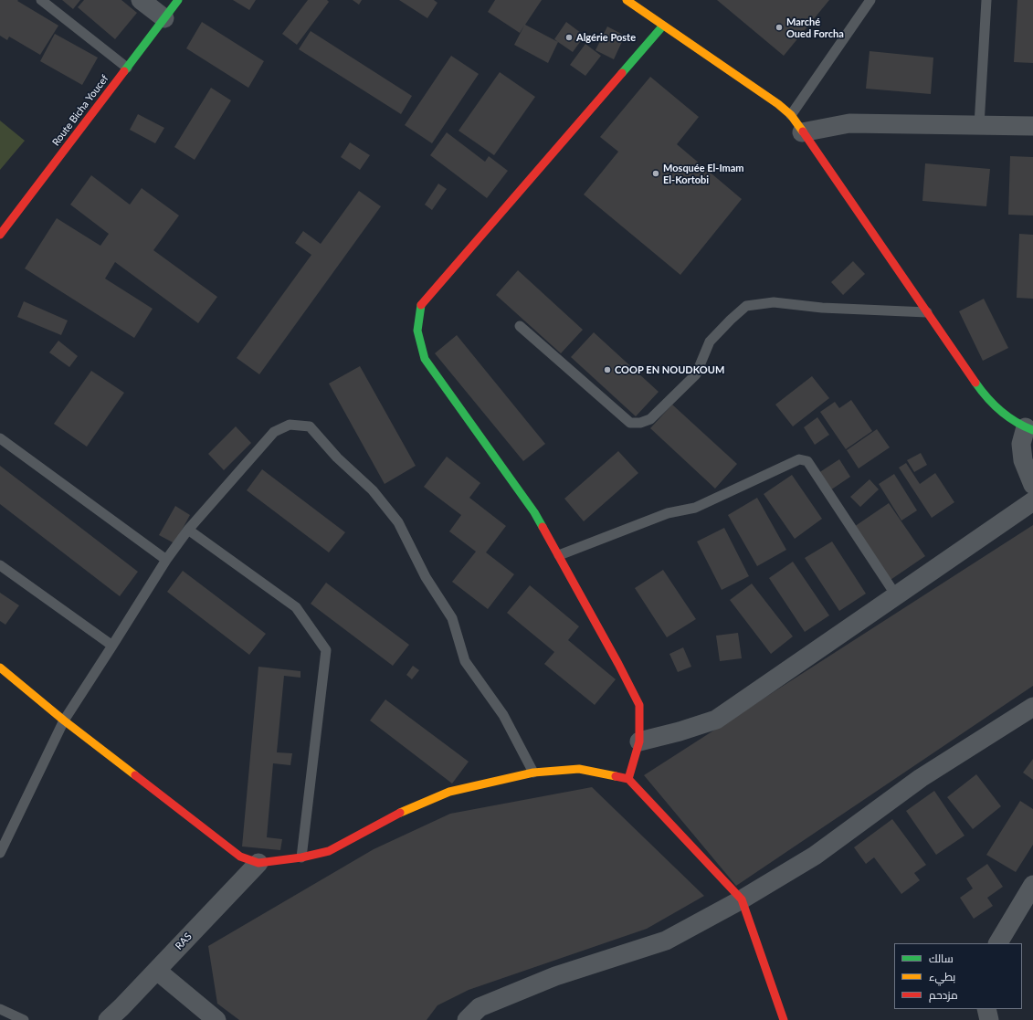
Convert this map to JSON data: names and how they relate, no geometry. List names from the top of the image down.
{
  "streets": {
    "street": ["Route Bicha Youcef", "RAS"]
  },
  "places": [
    "Marché Oued Forcha",
    "Algérie Poste",
    "Mosquée El-Imam El-Kortobi",
    "COOP EN NOUDKOUM"
  ],
  "legend": ["سالك", "بطيء", "مزدحم"]
}
